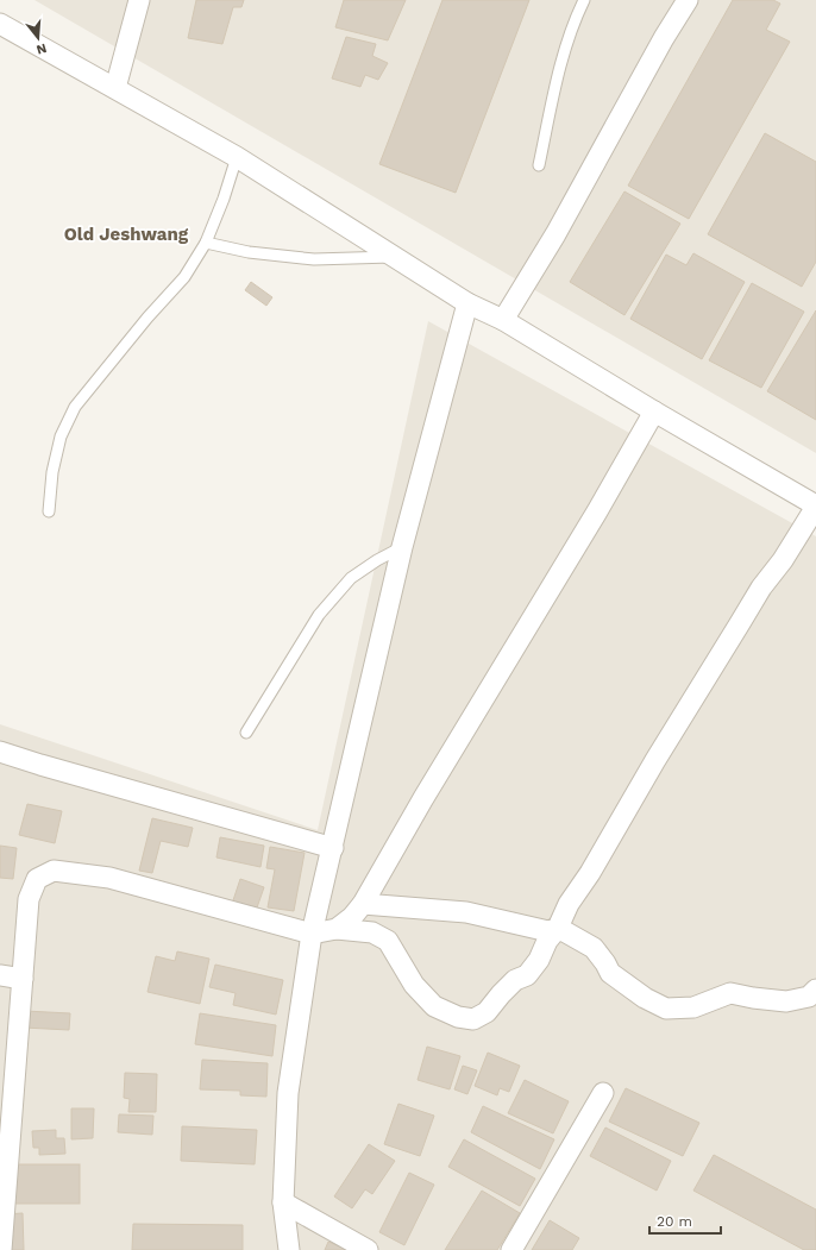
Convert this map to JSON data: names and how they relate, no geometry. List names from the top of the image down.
{
  "districts": ["Old Jeshwang"],
  "scale_bar": "20 m",
  "north": "bottom"
}
